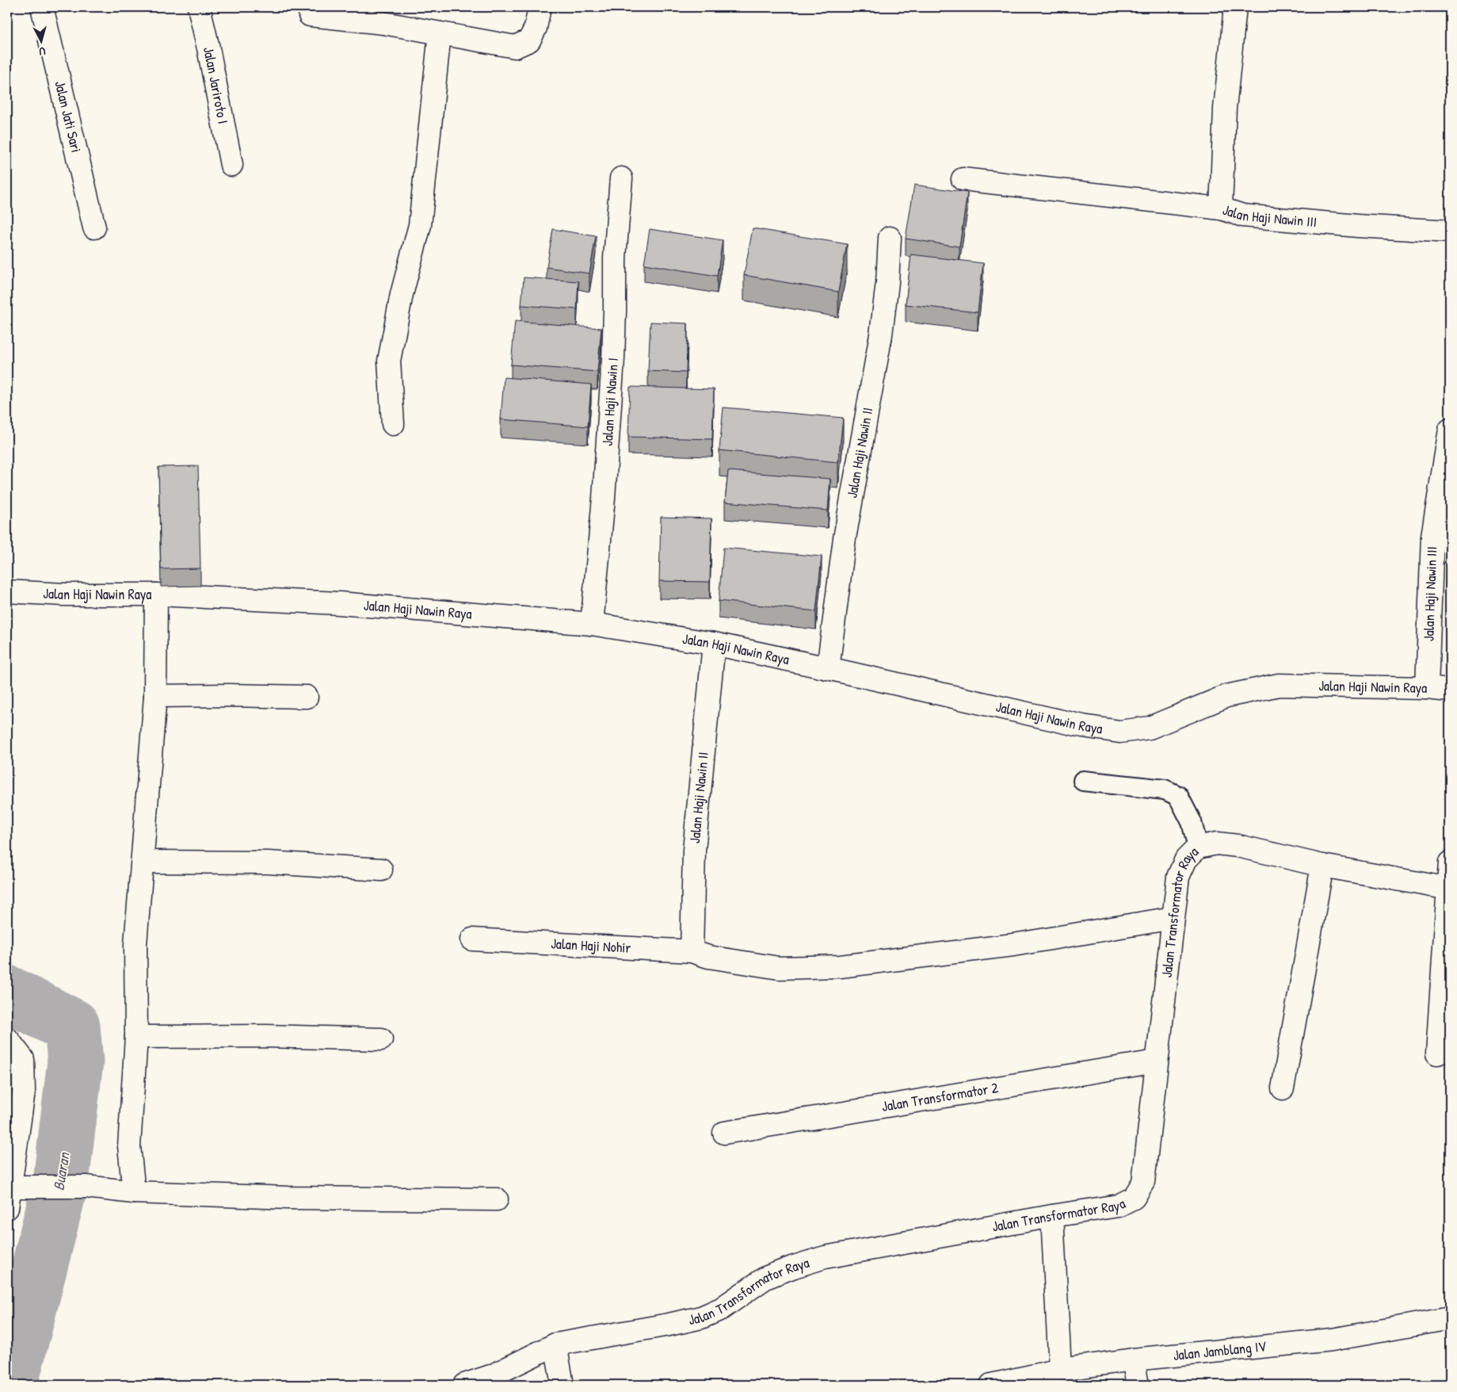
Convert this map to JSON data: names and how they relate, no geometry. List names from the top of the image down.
{
  "streets": {
    "street": [
      "Jalan Jariroto I",
      "Jalan Jati Sari",
      "Jalan Haji Nawin III",
      "Jalan Haji Nawin I",
      "Jalan Haji Nawin II",
      "Jalan Haji Nawin Raya",
      "Jalan Transformator Raya",
      "Jalan Haji Nohir",
      "Jalan Transformator 2",
      "Jalan Jamblang IV"
    ]
  },
  "crossings": [
    ["Jalan Haji Nawin III", "Jalan Haji Nawin Raya"],
    ["Jalan Haji Nawin I", "Jalan Haji Nawin Raya"],
    ["Jalan Haji Nawin II", "Jalan Haji Nawin Raya"],
    ["Jalan Haji Nawin II", "Jalan Haji Nohir"],
    ["Jalan Transformator Raya", "Jalan Haji Nohir"],
    ["Jalan Transformator Raya", "Jalan Transformator 2"]
  ],
  "water": ["Buaran"],
  "north": "bottom"
}
